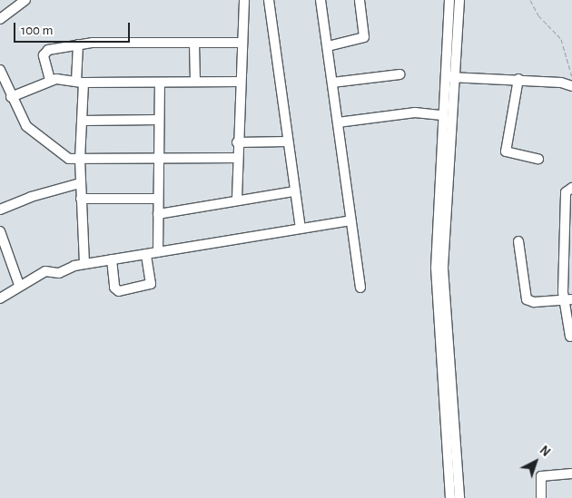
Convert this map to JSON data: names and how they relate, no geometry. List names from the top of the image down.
{
  "scale_bar": "100 m",
  "north": "top right"
}
